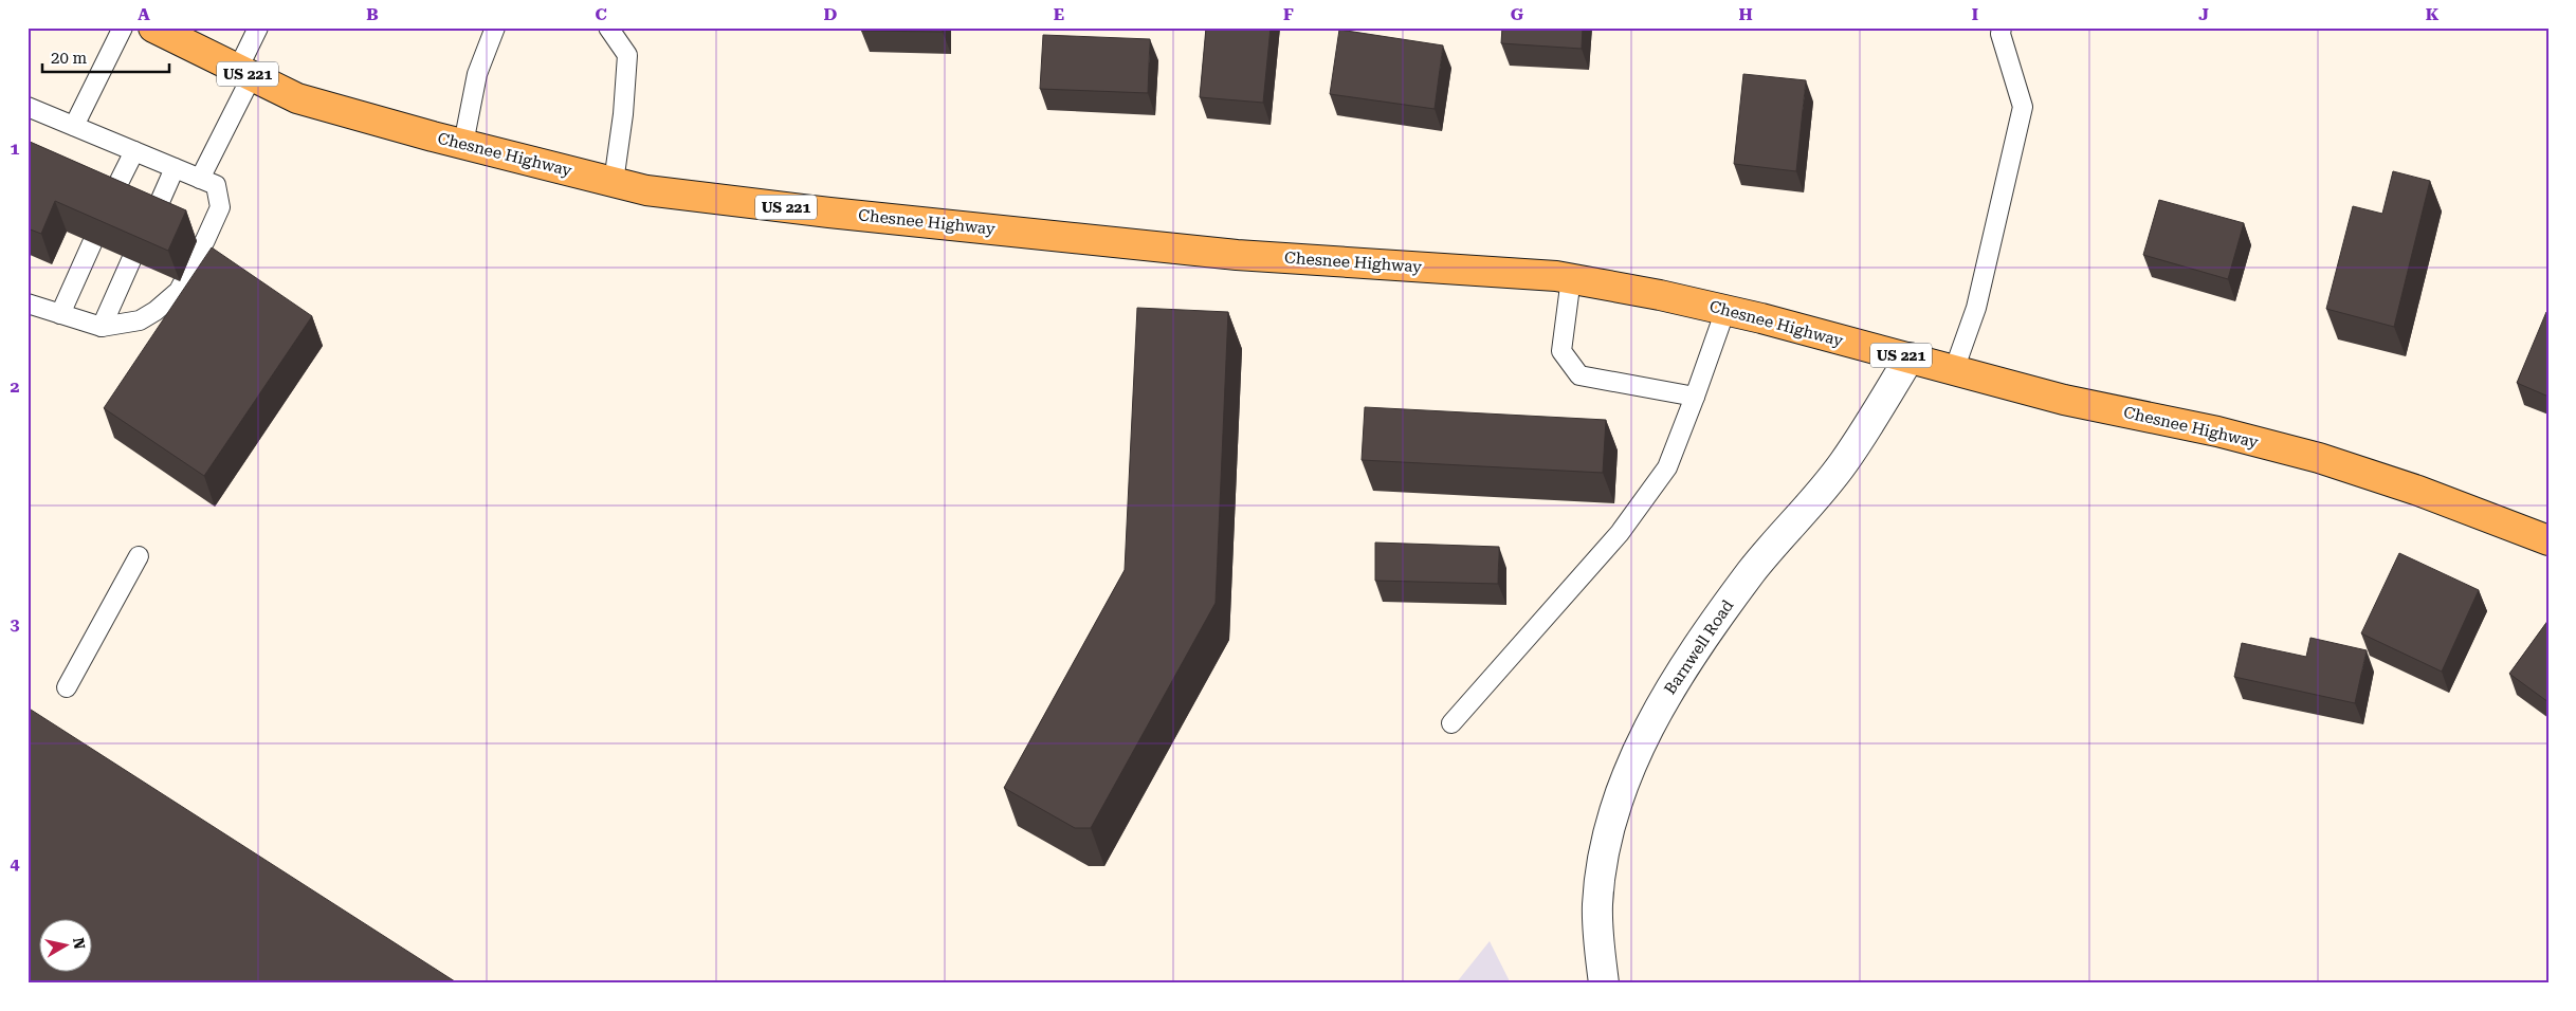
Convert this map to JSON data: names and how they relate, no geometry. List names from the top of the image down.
{
  "streets": {
    "main road": ["US 221", "Chesnee Highway"],
    "street": ["Barnwell Road"]
  },
  "crossings": [
    ["Chesnee Highway", "Barnwell Road"]
  ],
  "scale_bar": "20 m",
  "north": "right",
  "grid": {
    "columns": [
      "A",
      "B",
      "C",
      "D",
      "E",
      "F",
      "G",
      "H",
      "I",
      "J",
      "K"
    ],
    "rows": [
      "1",
      "2",
      "3",
      "4"
    ]
  }
}
